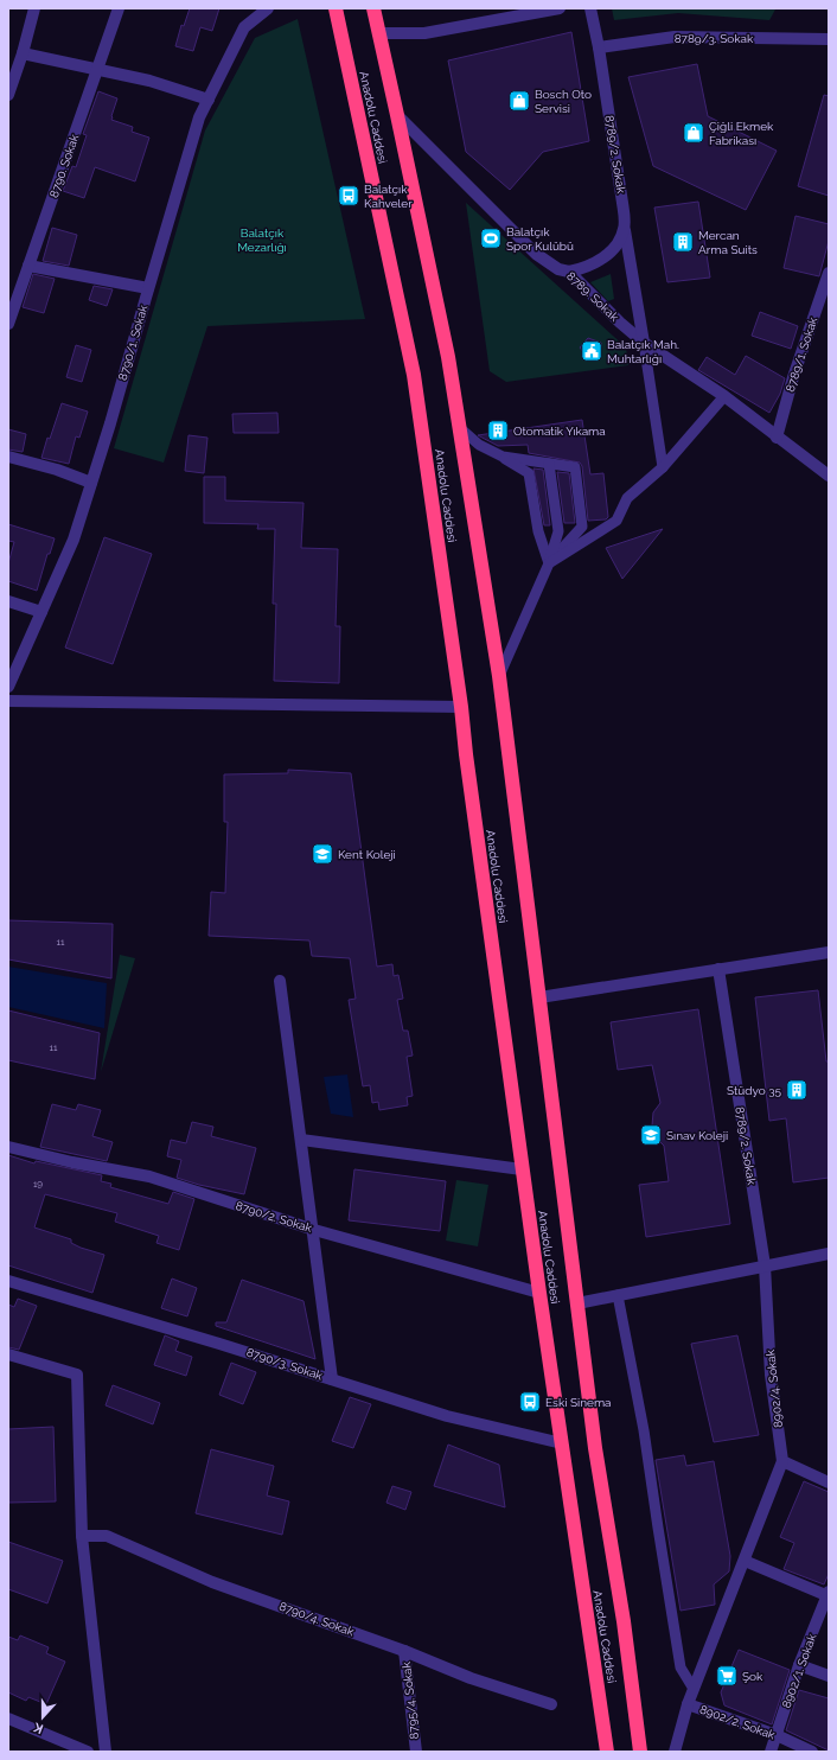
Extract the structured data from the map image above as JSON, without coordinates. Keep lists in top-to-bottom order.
{
  "streets": {
    "highway": ["Anadolu Caddesi"],
    "street": [
      "8789/3. Sokak",
      "8789/2. Sokak",
      "8790. Sokak",
      "8789. Sokak",
      "8790/1. Sokak",
      "8789/1. Sokak",
      "8790/2. Sokak",
      "8790/3. Sokak",
      "8902/4. Sokak",
      "8790/4. Sokak",
      "8902/1. Sokak",
      "8795/4. Sokak",
      "8902/2. Sokak"
    ]
  },
  "crossings": [
    ["8789/3. Sokak", "8789/2. Sokak"],
    ["Anadolu Caddesi", "8789. Sokak"],
    ["Anadolu Caddesi", "8790/2. Sokak"],
    ["Anadolu Caddesi", "8790/3. Sokak"],
    ["8789/2. Sokak", "8789. Sokak"],
    ["8789/2. Sokak", "8902/4. Sokak"],
    ["8789. Sokak", "8789/1. Sokak"],
    ["8790/4. Sokak", "8795/4. Sokak"],
    ["8902/1. Sokak", "8902/2. Sokak"]
  ],
  "parks": ["Balatçık Mezarlığı"],
  "places": {
    "shop": ["Bosch Oto Servisi", "Çiğli Ekmek Fabrikası"],
    "bus stop": ["Balatçık Kahveler", "Eski Sinema"],
    "sports": ["Balatçık Spor Kulübü"],
    "building": ["Mercan Arma Suits", "Otomatik Yıkama", "Stüdyo 35"],
    "public building": ["Balatçık Mah. Muhtarlığı"],
    "school or university": ["Kent Koleji", "Sınav Koleji"],
    "supermarket": ["Şok"]
  },
  "house_numbers": ["11", "11", "19"],
  "north": "bottom"
}
